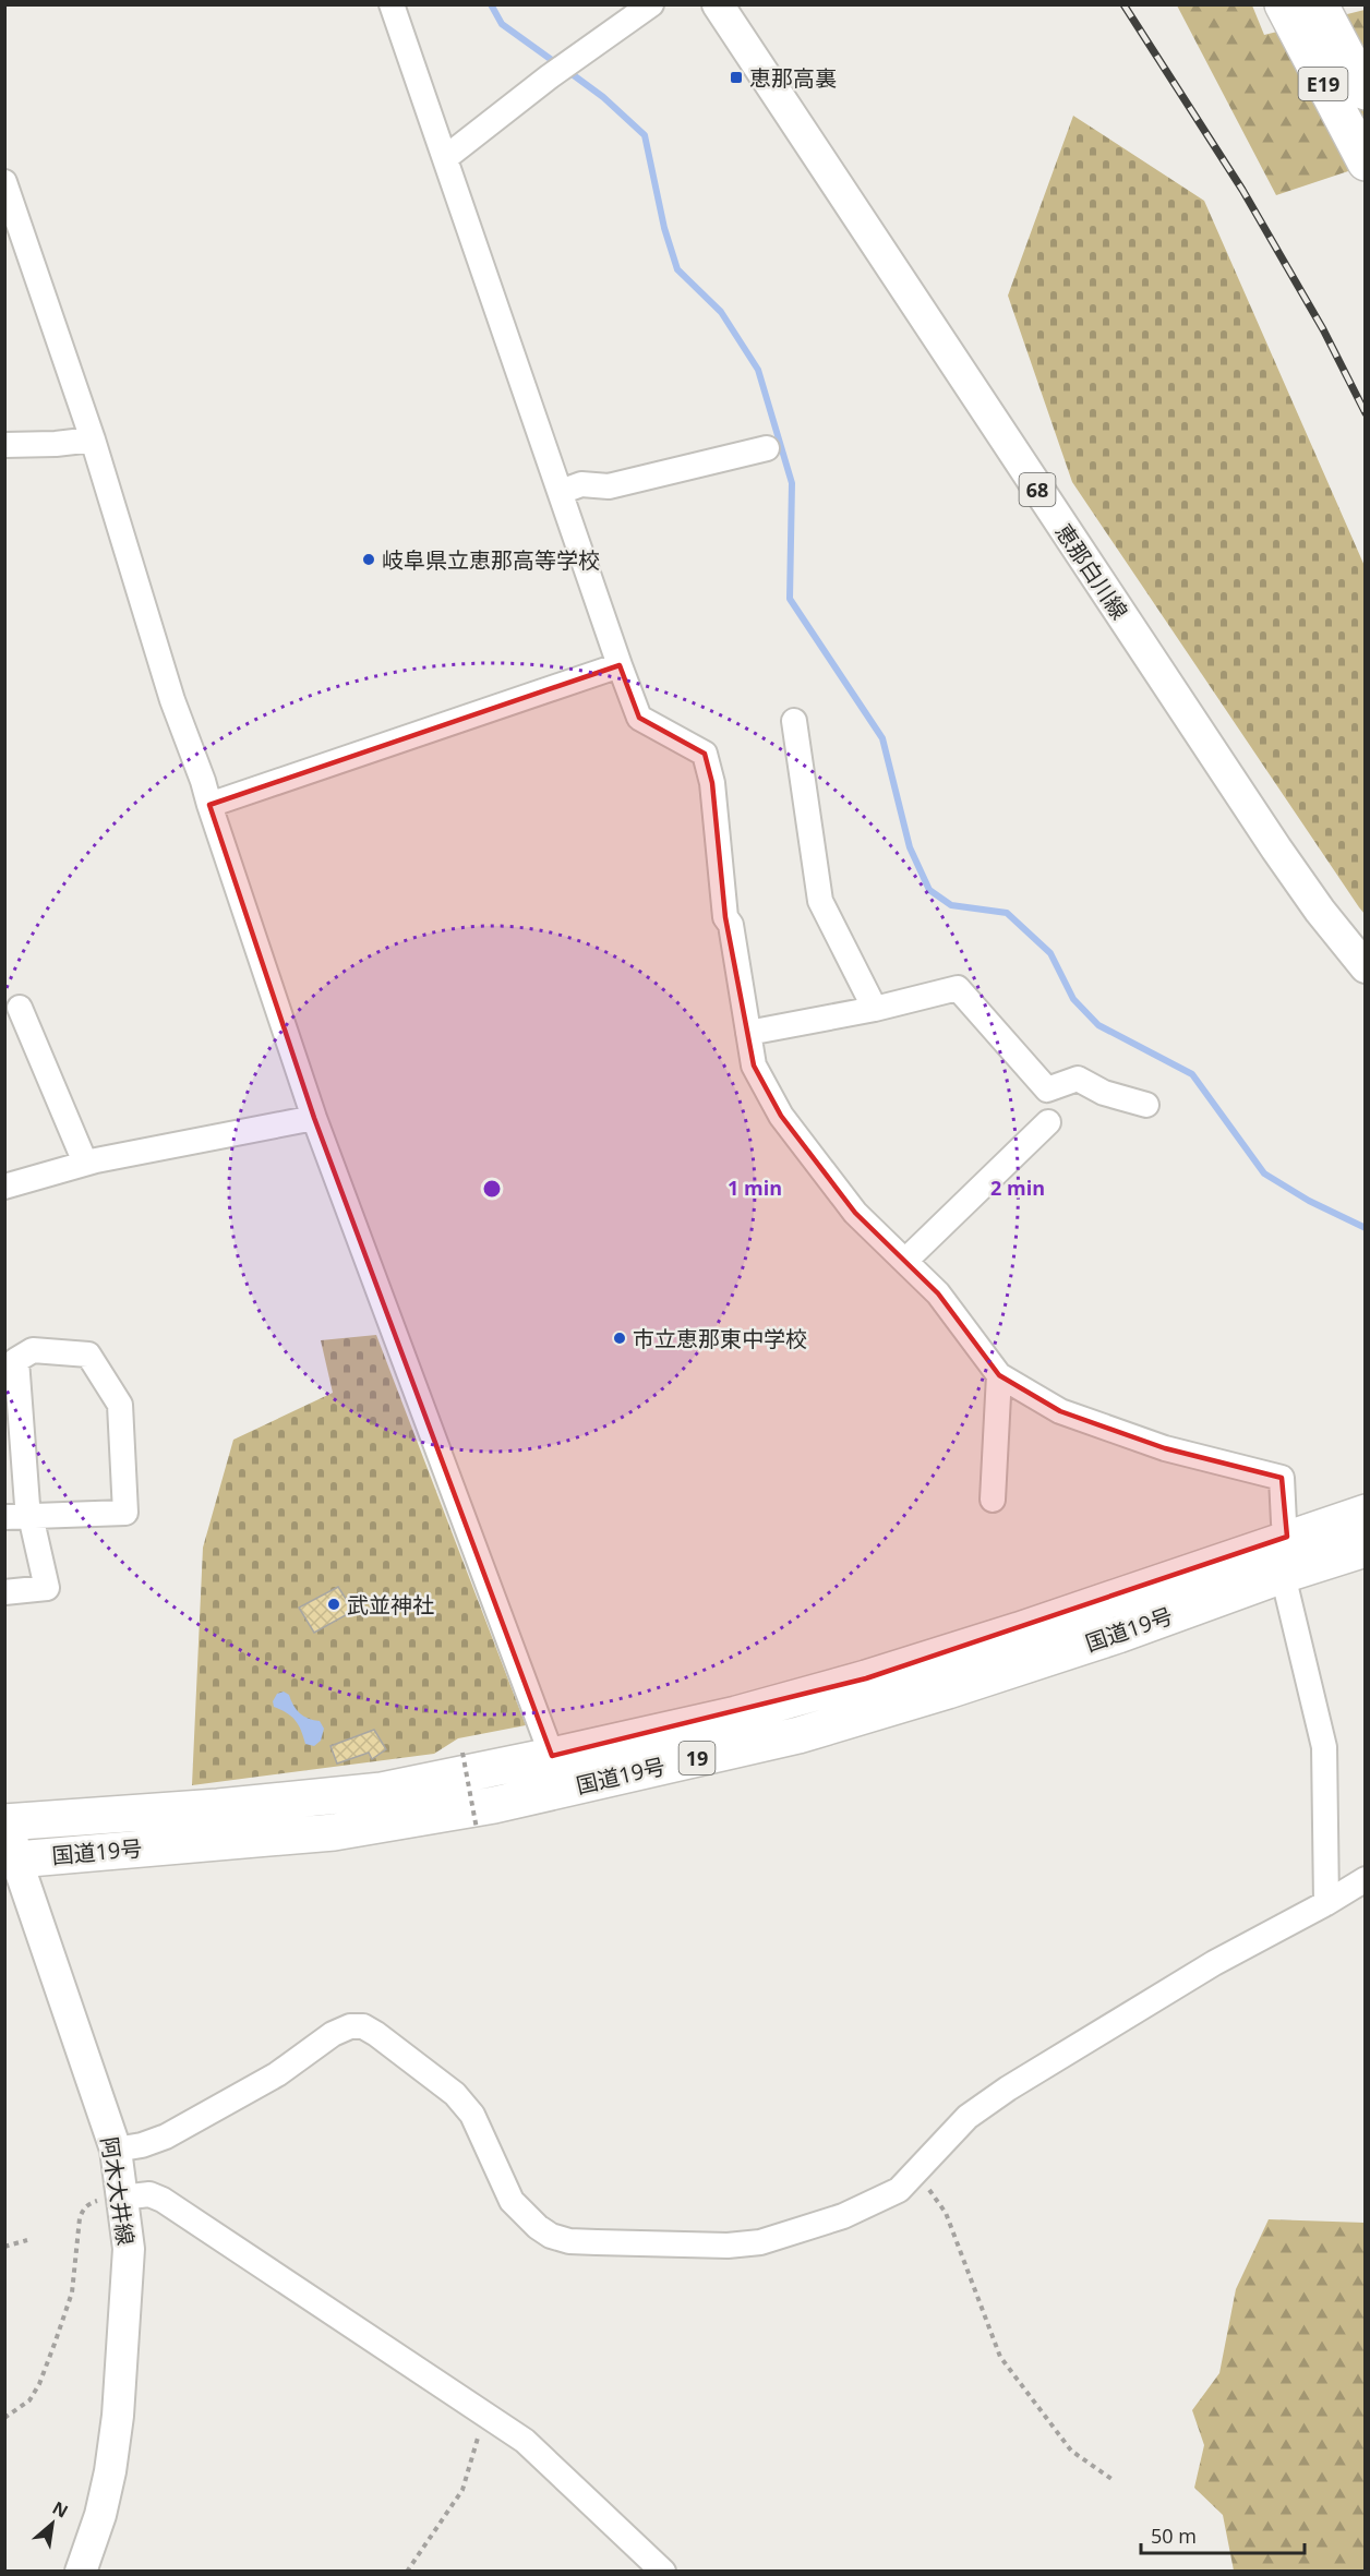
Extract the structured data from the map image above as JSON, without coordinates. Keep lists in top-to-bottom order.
{
  "streets": {
    "highway": ["E19", "国道19号", "19"],
    "main road": ["68", "恵那白川線", "阿木大井線"]
  },
  "crossings": [
    ["国道19号", "阿木大井線"]
  ],
  "places": {
    "transit": ["恵那高裏"],
    "other": ["岐阜県立恵那高等学校", "市立恵那東中学校", "武並神社"]
  },
  "scale_bar": "50 m",
  "north": "top right",
  "rings": ["1 min", "2 min"]
}
